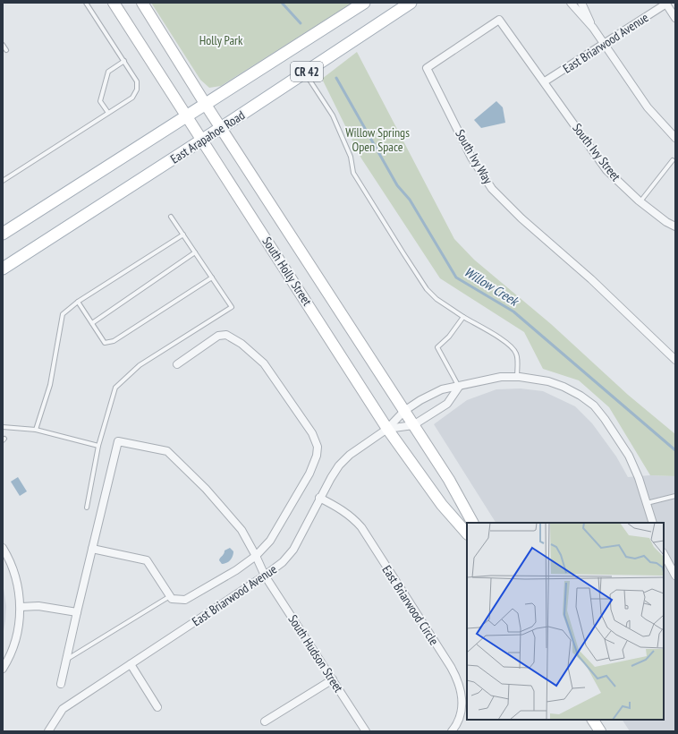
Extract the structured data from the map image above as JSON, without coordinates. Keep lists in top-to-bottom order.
{
  "streets": {
    "main road": ["CR 42", "East Arapahoe Road", "South Holly Street"],
    "street": [
      "East Briarwood Avenue",
      "South Ivy Street",
      "South Ivy Way",
      "East Briarwood Circle",
      "South Hudson Street"
    ]
  },
  "crossings": [
    ["East Briarwood Avenue", "South Ivy Street"],
    ["East Briarwood Avenue", "South Ivy Way"],
    ["East Briarwood Avenue", "South Holly Street"],
    ["East Briarwood Avenue", "East Briarwood Circle"],
    ["East Briarwood Avenue", "South Hudson Street"],
    ["CR 42", "South Holly Street"],
    ["East Arapahoe Road", "South Holly Street"],
    ["South Ivy Street", "South Ivy Way"]
  ],
  "water": ["Willow Creek"],
  "parks": ["Holly Park", "Willow Springs Open Space"]
}
